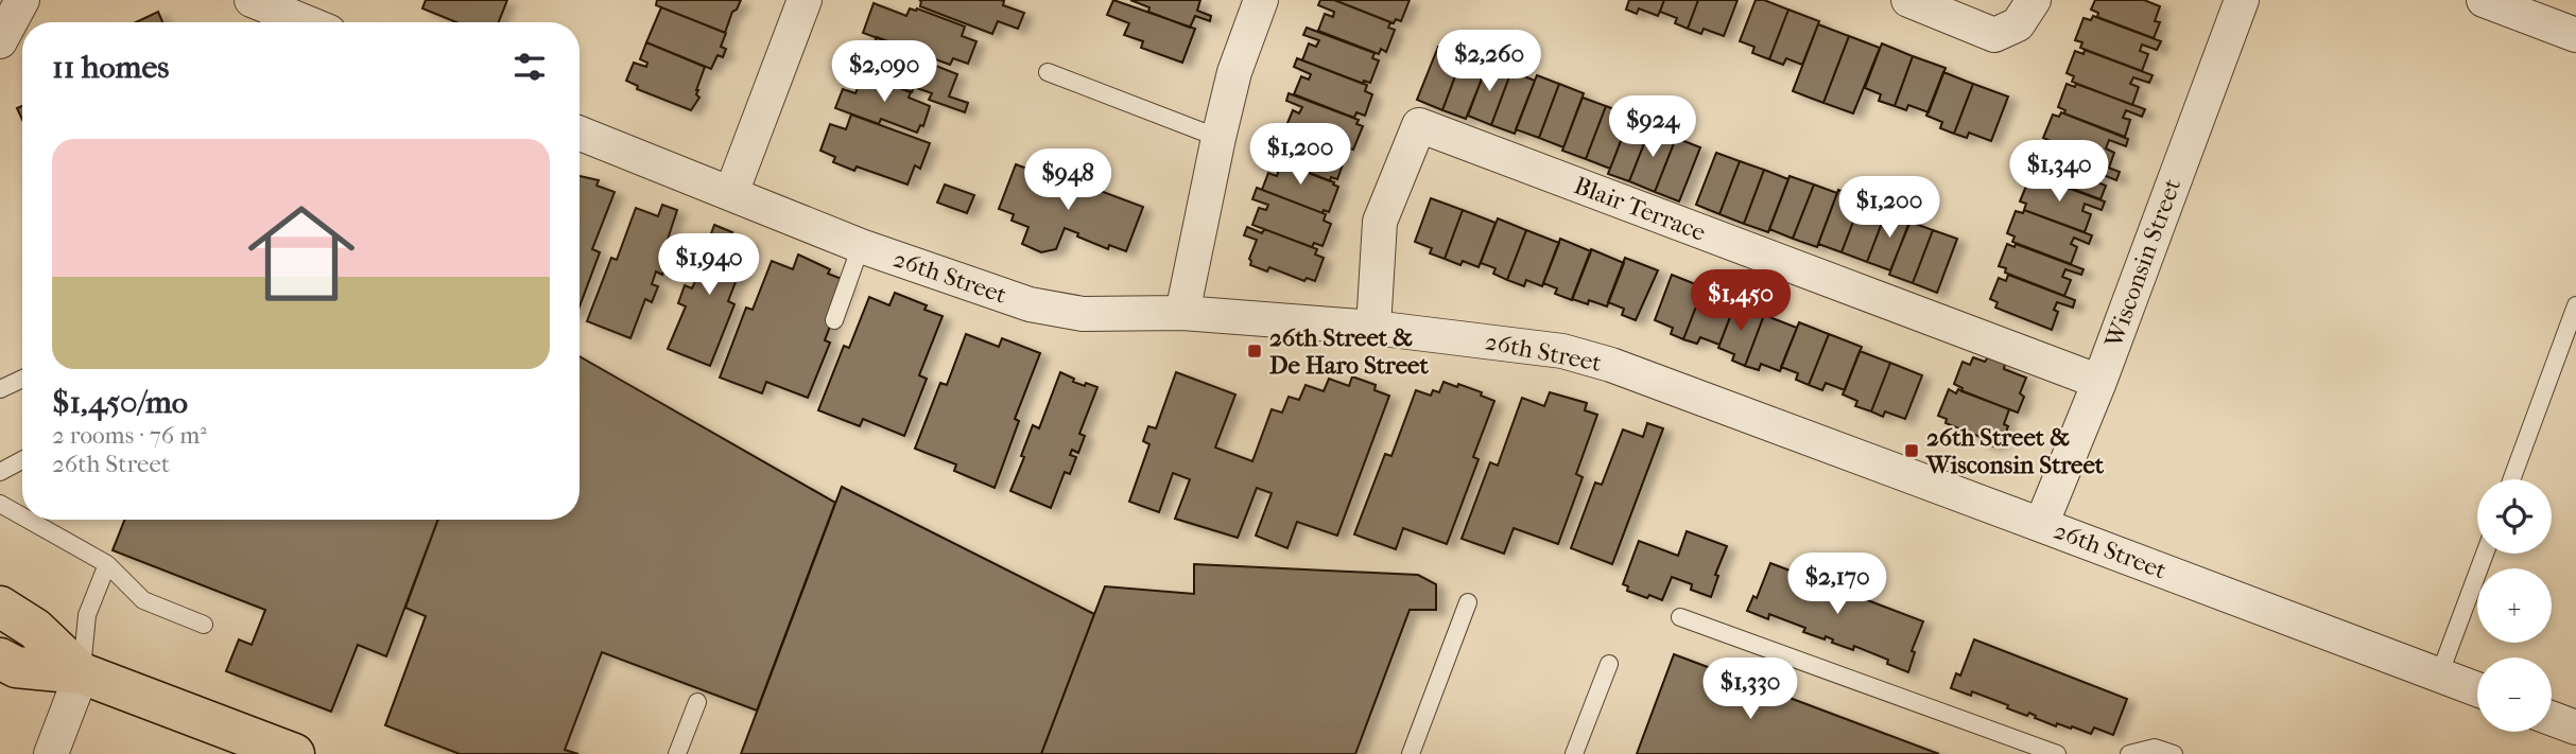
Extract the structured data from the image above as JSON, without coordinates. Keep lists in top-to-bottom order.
{
  "streets": {
    "street": ["Blair Terrace", "Wisconsin Street", "26th Street"]
  },
  "crossings": [
    ["Blair Terrace", "Wisconsin Street"],
    ["Blair Terrace", "26th Street"],
    ["Wisconsin Street", "26th Street"]
  ],
  "places": {
    "transit": ["26th Street & De Haro Street", "26th Street & Wisconsin Street"]
  },
  "page": {
    "heading": "11 homes",
    "price": [
      "$2,260",
      "$2,090",
      "$924",
      "$1,200",
      "$1,340",
      "$948",
      "$1,200",
      "$1,940",
      "$1,450",
      "$2,170",
      "$1,330"
    ],
    "list": [
      {
        "name": "$1,450/mo",
        "note": "2 rooms · 76 m² · 26th Street"
      }
    ],
    "map_buttons": ["+", "−"]
  }
}
